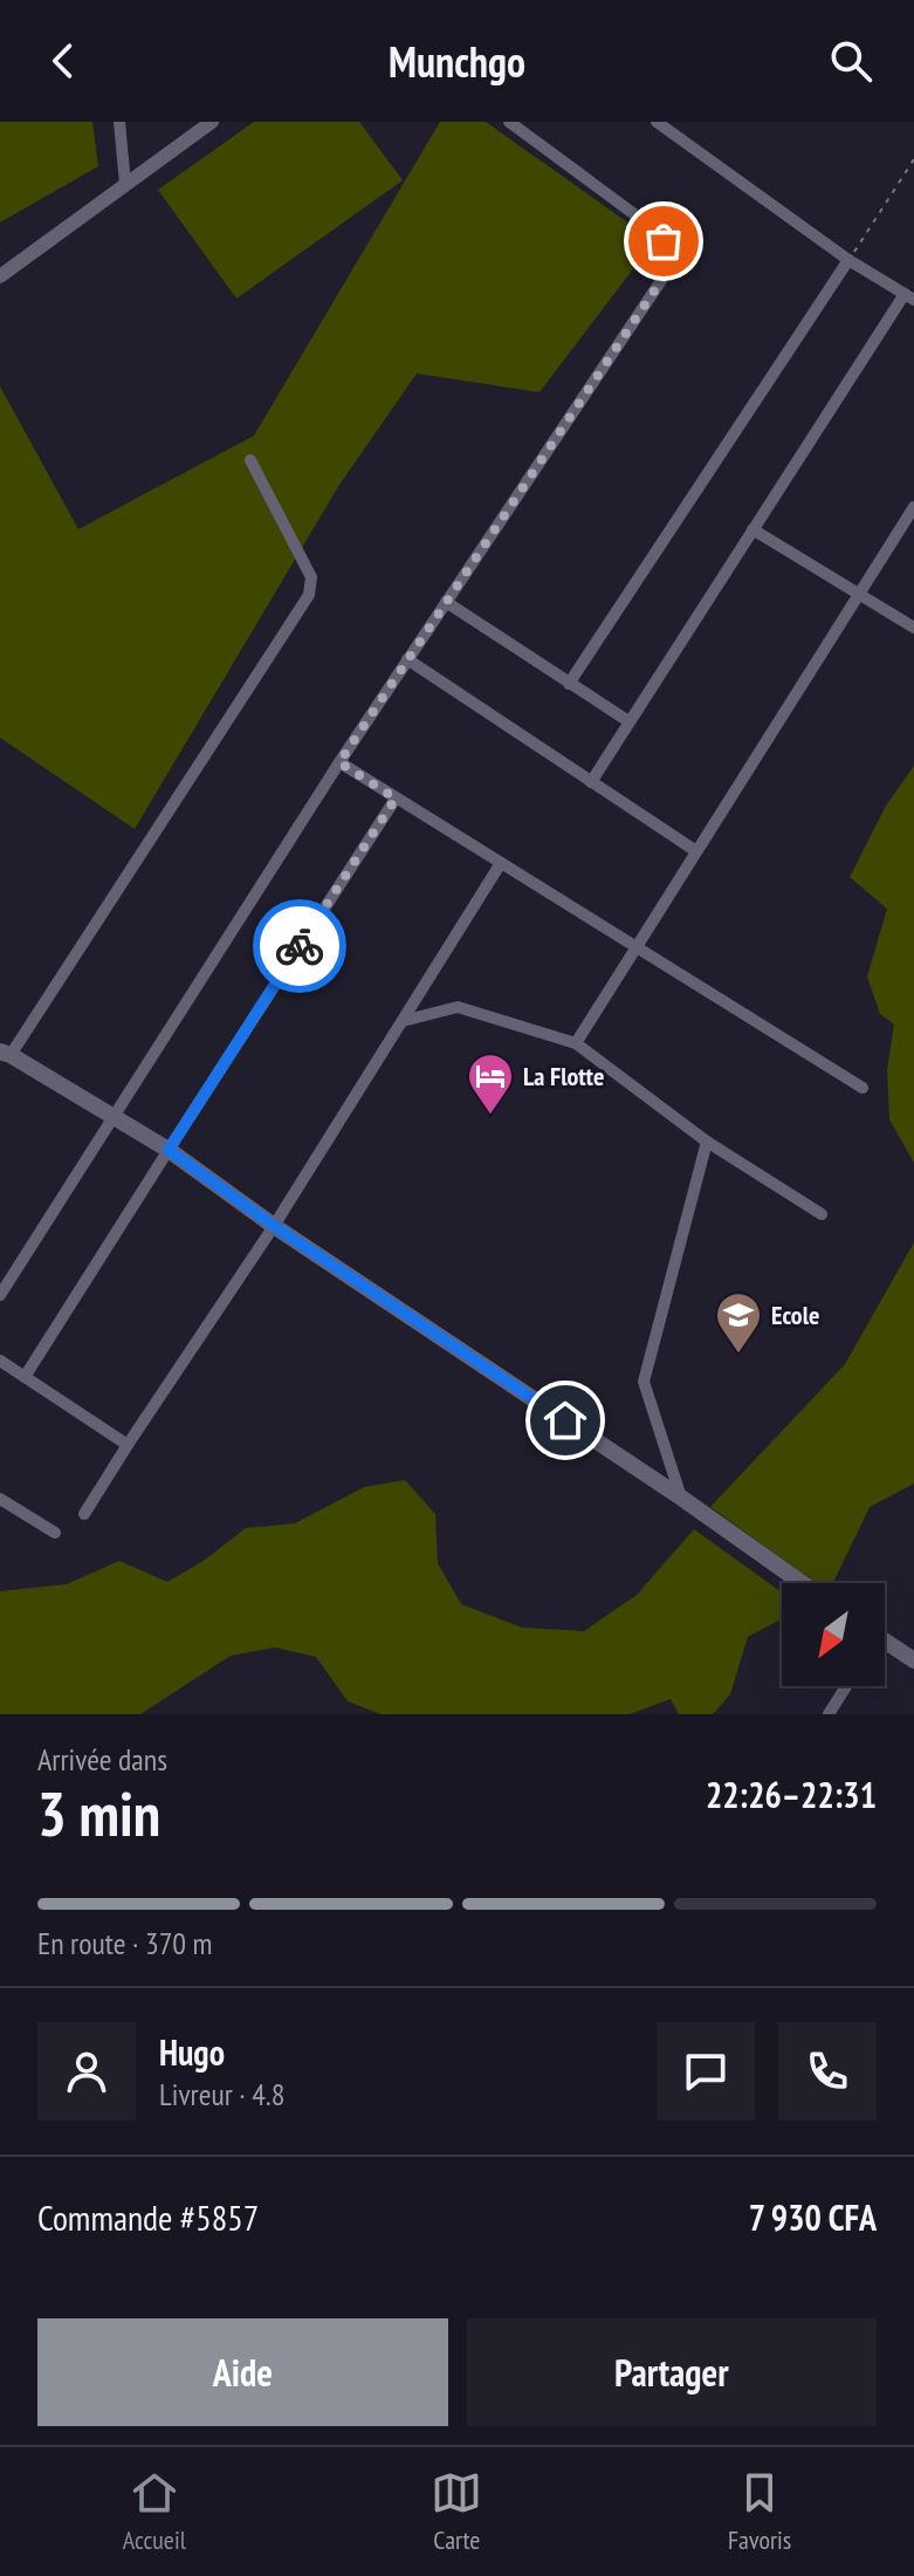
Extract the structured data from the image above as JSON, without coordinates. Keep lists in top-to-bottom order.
{
  "places": {
    "hotel": ["La Flotte"],
    "school or university": ["Ecole"]
  },
  "north": "bottom left",
  "page": {
    "header": "Munchgo",
    "heading": ["3 min", "Arrivée dans", "22:26–22:31"],
    "panel": [
      "Hugo",
      "Livreur · 4.8",
      "Commande #5857",
      "7 930 CFA"
    ],
    "bar": "En route · 370 m",
    "buttons": ["Aide", "Partager"],
    "tabs": ["Accueil", "Carte", "Favoris"]
  }
}
